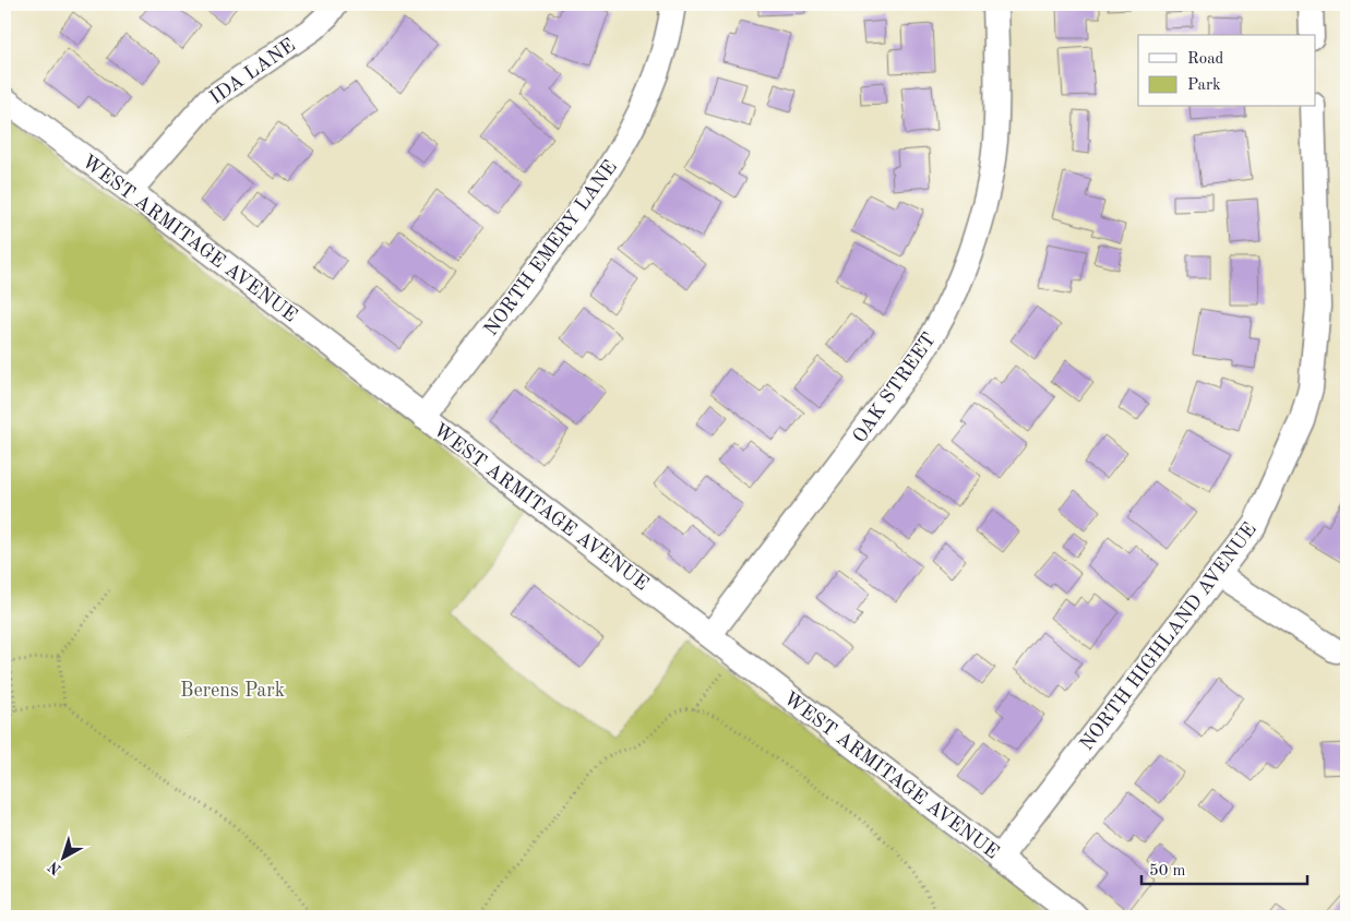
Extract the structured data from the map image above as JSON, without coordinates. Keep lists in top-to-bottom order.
{
  "streets": {
    "street": [
      "IDA LANE",
      "WEST ARMITAGE AVENUE",
      "NORTH EMERY LANE",
      "OAK STREET",
      "NORTH HIGHLAND AVENUE"
    ]
  },
  "crossings": [
    ["IDA LANE", "WEST ARMITAGE AVENUE"],
    ["WEST ARMITAGE AVENUE", "NORTH EMERY LANE"],
    ["WEST ARMITAGE AVENUE", "OAK STREET"],
    ["WEST ARMITAGE AVENUE", "NORTH HIGHLAND AVENUE"]
  ],
  "parks": ["Berens Park"],
  "legend": ["Road", "Park"],
  "scale_bar": "50 m",
  "north": "bottom left"
}
